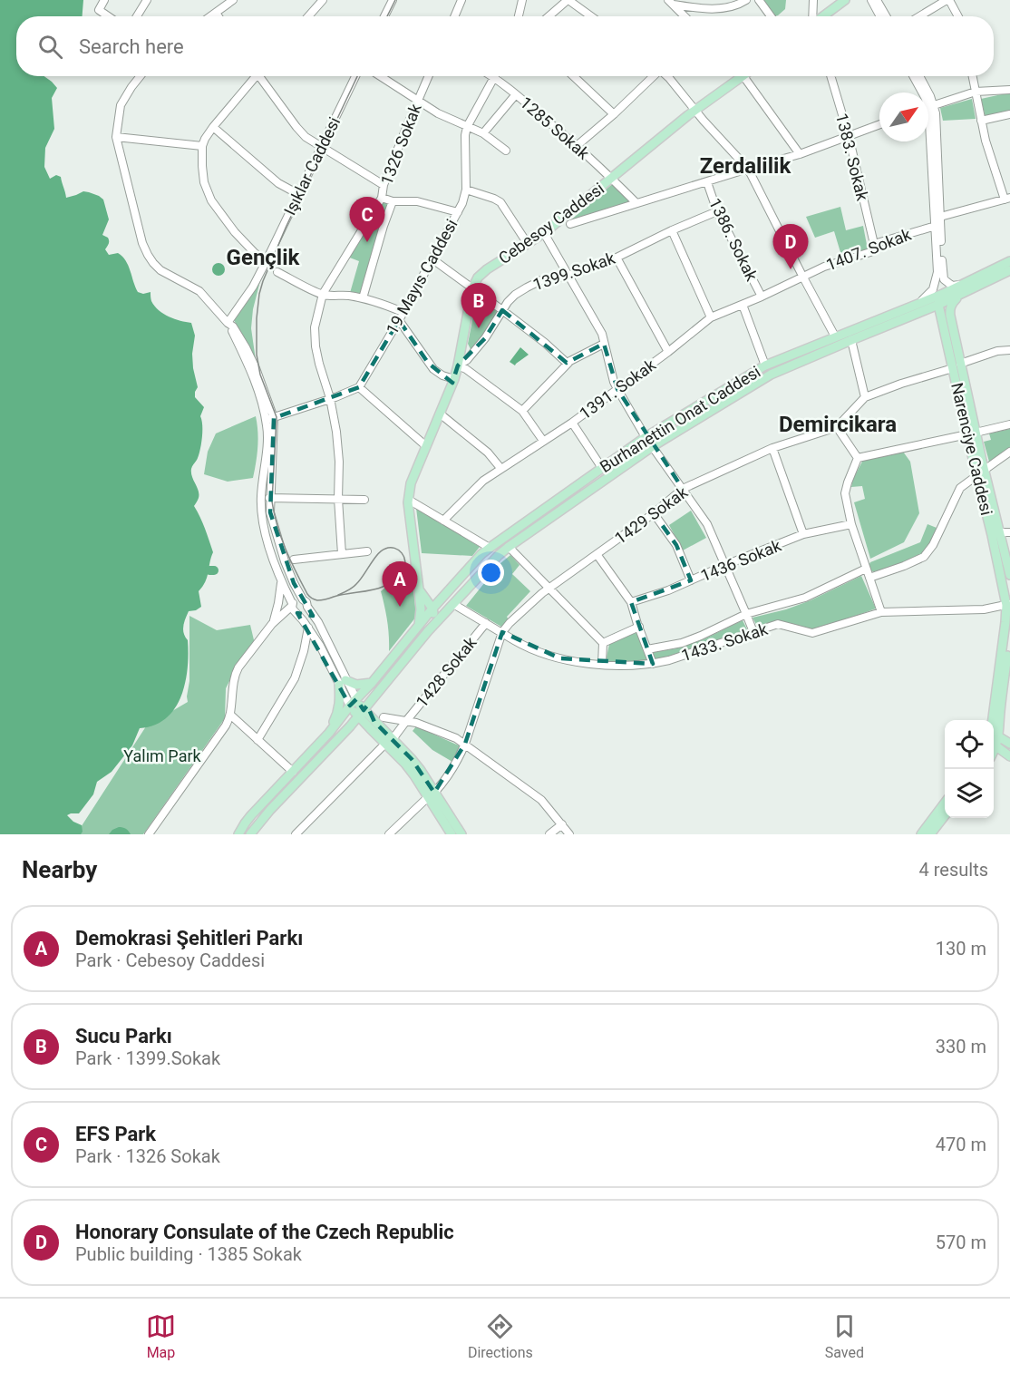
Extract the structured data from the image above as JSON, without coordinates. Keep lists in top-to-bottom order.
{
  "streets": {
    "main road": ["Cebesoy Caddesi", "Burhanettin Onat Caddesi", "Narenciye Caddesi"],
    "street": [
      "1285 Sokak",
      "1326 Sokak",
      "1383. Sokak",
      "Işıklar Caddesi",
      "1386. Sokak",
      "1407. Sokak",
      "1399.Sokak",
      "19 Mayıs Caddesi",
      "1391. Sokak",
      "1429 Sokak",
      "1436 Sokak",
      "1433. Sokak",
      "1428 Sokak"
    ]
  },
  "crossings": [
    ["1285 Sokak", "Cebesoy Caddesi"],
    ["1285 Sokak", "19 Mayıs Caddesi"],
    ["1383. Sokak", "1407. Sokak"],
    ["Cebesoy Caddesi", "1399.Sokak"],
    ["Cebesoy Caddesi", "Burhanettin Onat Caddesi"],
    ["1386. Sokak", "1399.Sokak"],
    ["1386. Sokak", "1391. Sokak"],
    ["1407. Sokak", "1391. Sokak"],
    ["Burhanettin Onat Caddesi", "Narenciye Caddesi"],
    ["Burhanettin Onat Caddesi", "1433. Sokak"],
    ["Narenciye Caddesi", "1429 Sokak"],
    ["Narenciye Caddesi", "1433. Sokak"],
    ["1429 Sokak", "1433. Sokak"],
    ["1433. Sokak", "1428 Sokak"]
  ],
  "districts": ["Zerdalilik", "Gençlik", "Demircikara"],
  "parks": ["Yalım Park"],
  "north": "top right",
  "page": {
    "search": "Search here",
    "pins": [
      "C",
      "D",
      "B",
      "A"
    ],
    "heading": ["Nearby", "4 results"],
    "list": [
      {
        "mark": "A",
        "name": "Demokrasi Şehitleri Parkı",
        "note": "Park · Cebesoy Caddesi",
        "value": "130 m"
      },
      {
        "mark": "B",
        "name": "Sucu Parkı",
        "note": "Park · 1399.Sokak",
        "value": "330 m"
      },
      {
        "mark": "C",
        "name": "EFS Park",
        "note": "Park · 1326 Sokak",
        "value": "470 m"
      },
      {
        "mark": "D",
        "name": "Honorary Consulate of the Czech Republic",
        "note": "Public building · 1385 Sokak",
        "value": "570 m"
      }
    ],
    "nav": ["Map", "Directions", "Saved"]
  }
}
